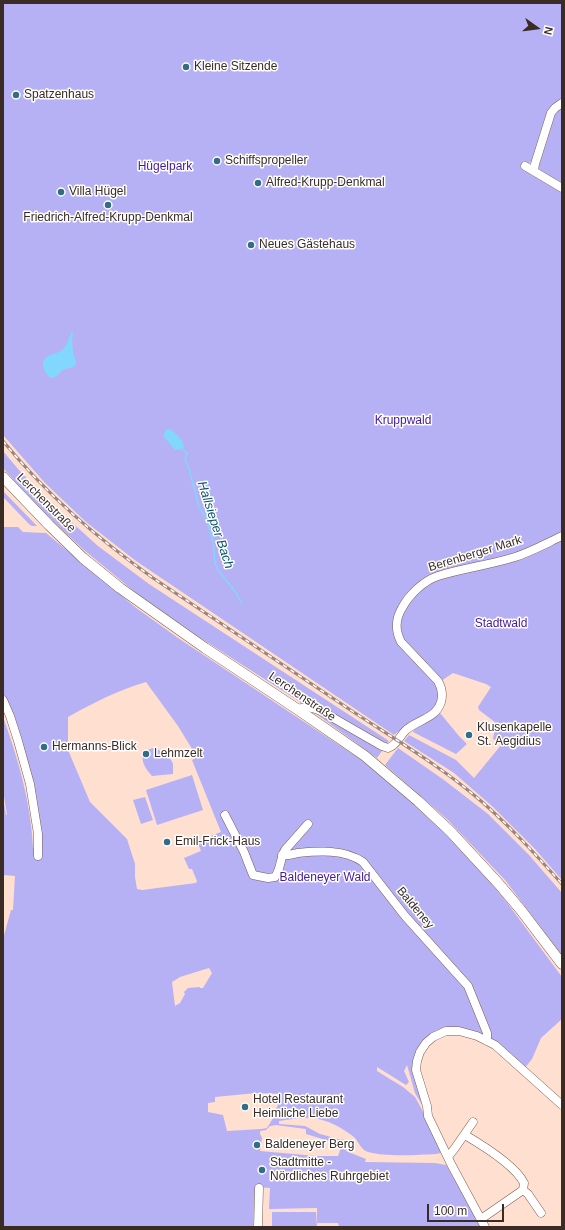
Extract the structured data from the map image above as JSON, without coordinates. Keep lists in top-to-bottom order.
{
  "streets": {
    "main road": ["Lerchenstraße"],
    "street": ["Berenberger Mark", "Baldeney"]
  },
  "crossings": [
    ["Lerchenstraße", "Berenberger Mark"]
  ],
  "water": ["Hallsieper Bach"],
  "parks": [
    "Hügelpark",
    "Kruppwald",
    "Stadtwald",
    "Baldeneyer Wald"
  ],
  "places": [
    "Kleine Sitzende",
    "Spatzenhaus",
    "Schiffspropeller",
    "Alfred-Krupp-Denkmal",
    "Villa Hügel",
    "Friedrich-Alfred-Krupp-Denkmal",
    "Neues Gästehaus",
    "Klusenkapelle St. Aegidius",
    "Hermanns-Blick",
    "Lehmzelt",
    "Emil-Frick-Haus",
    "Hotel Restaurant Heimliche Liebe",
    "Baldeneyer Berg",
    "Stadtmitte - Nördliches Ruhrgebiet"
  ],
  "scale_bar": "100 m",
  "north": "right"
}
